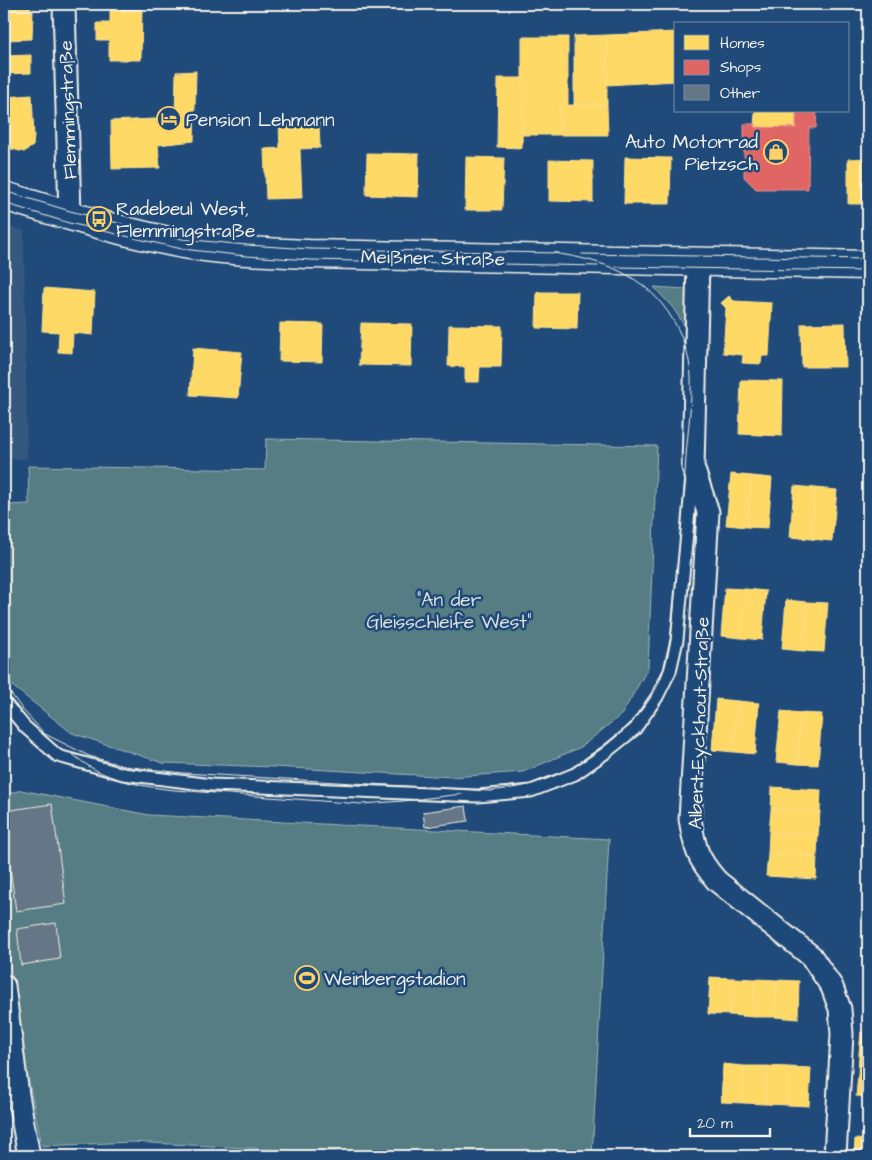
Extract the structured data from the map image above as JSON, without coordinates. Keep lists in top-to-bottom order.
{
  "streets": {
    "main road": ["Meißner Straße"],
    "street": ["Flemmingstraße", "Albert-Eyckhout-Straße"]
  },
  "crossings": [
    ["Flemmingstraße", "Meißner Straße"],
    ["Meißner Straße", "Albert-Eyckhout-Straße"]
  ],
  "parks": ["\"An der Gleisschleife West\""],
  "places": {
    "hotel": ["Pension Lehmann"],
    "shop": ["Auto Motorrad Pietzsch"],
    "bus stop": ["Radebeul West, Flemmingstraße"],
    "sports": ["Weinbergstadion"]
  },
  "legend": ["Homes", "Shops", "Other"],
  "scale_bar": "20 m"
}
